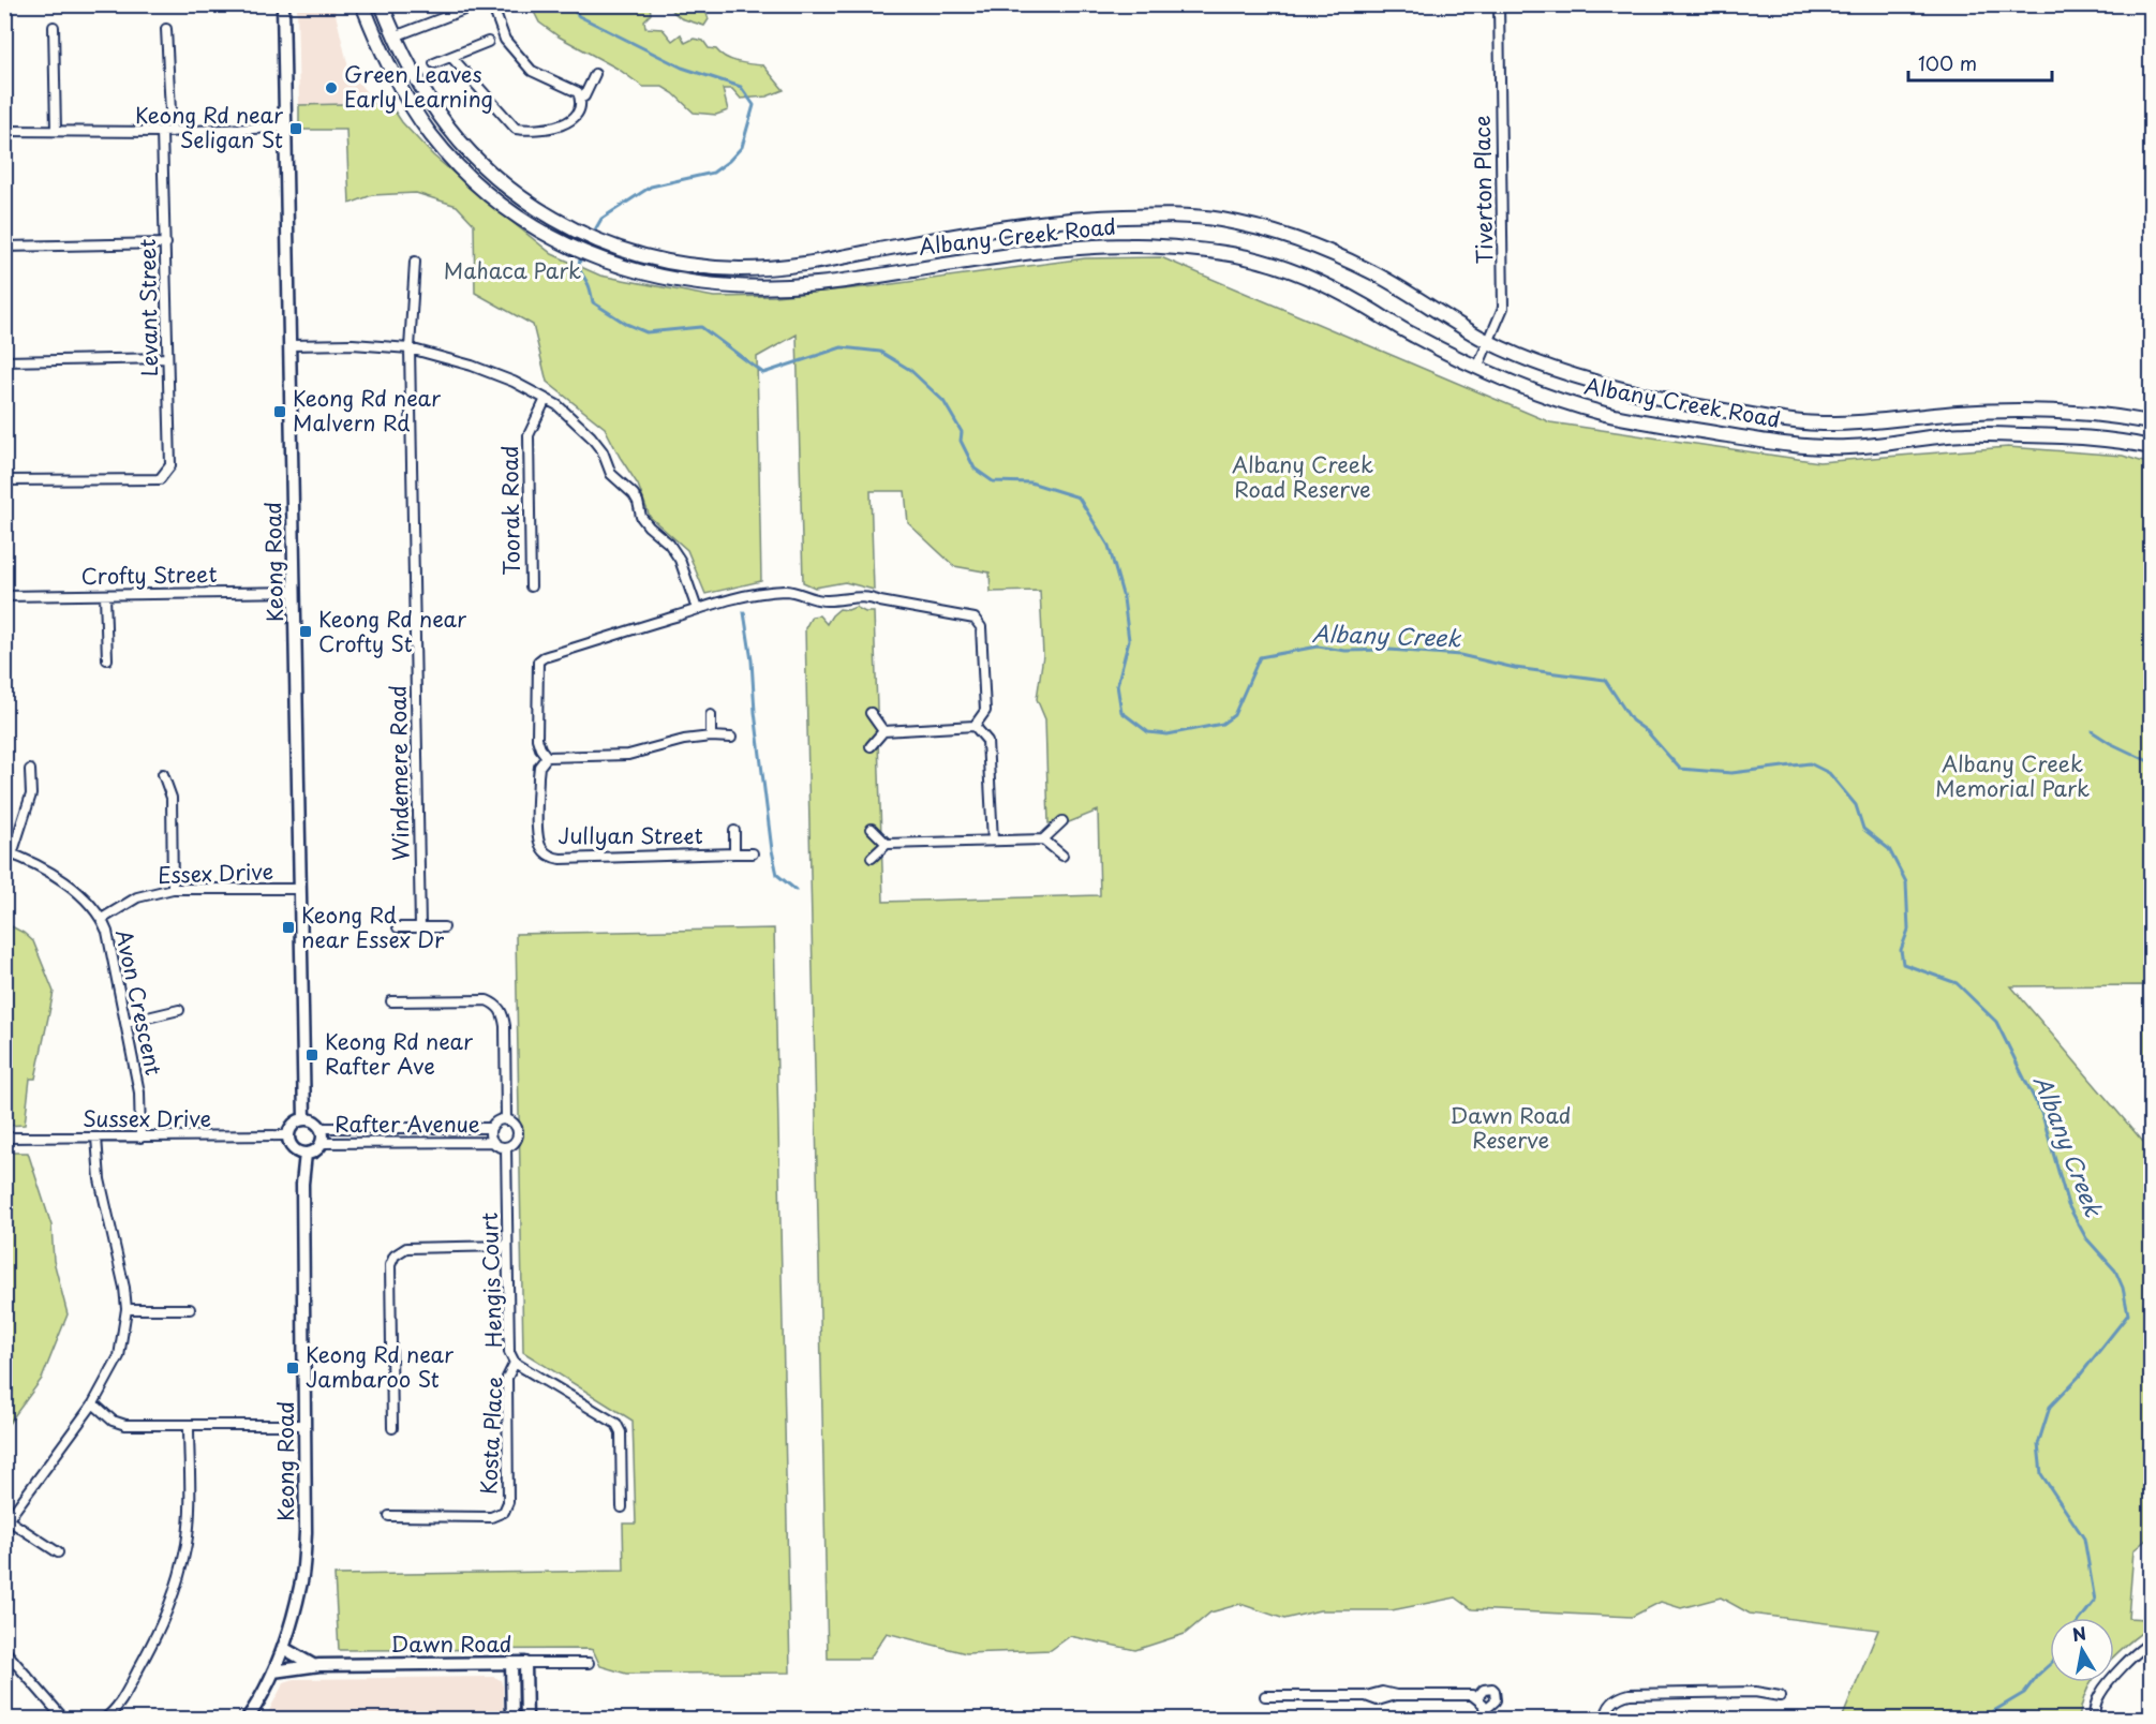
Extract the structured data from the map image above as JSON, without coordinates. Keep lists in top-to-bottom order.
{
  "streets": {
    "main road": ["Albany Creek Road"],
    "street": [
      "Tiverton Place",
      "Levant Street",
      "Toorak Road",
      "Keong Road",
      "Crofty Street",
      "Windemere Road",
      "Jullyan Street",
      "Essex Drive",
      "Avon Crescent",
      "Sussex Drive",
      "Rafter Avenue",
      "Hengis Court",
      "Kosta Place",
      "Dawn Road"
    ]
  },
  "crossings": [
    ["Tiverton Place", "Albany Creek Road"],
    ["Keong Road", "Crofty Street"],
    ["Keong Road", "Essex Drive"],
    ["Keong Road", "Sussex Drive"],
    ["Keong Road", "Rafter Avenue"],
    ["Keong Road", "Dawn Road"],
    ["Essex Drive", "Avon Crescent"],
    ["Avon Crescent", "Sussex Drive"],
    ["Sussex Drive", "Rafter Avenue"],
    ["Rafter Avenue", "Hengis Court"],
    ["Hengis Court", "Kosta Place"]
  ],
  "water": ["Albany Creek"],
  "parks": [
    "Mahaca Park",
    "Albany Creek Road Reserve",
    "Albany Creek Memorial Park",
    "Dawn Road Reserve"
  ],
  "places": {
    "other": ["Green Leaves Early Learning"],
    "transit": [
      "Keong Rd near Seligan St",
      "Keong Rd near Malvern Rd",
      "Keong Rd near Crofty St",
      "Keong Rd near Essex Dr",
      "Keong Rd near Rafter Ave",
      "Keong Rd near Jambaroo St"
    ]
  },
  "scale_bar": "100 m",
  "north": "top"
}
